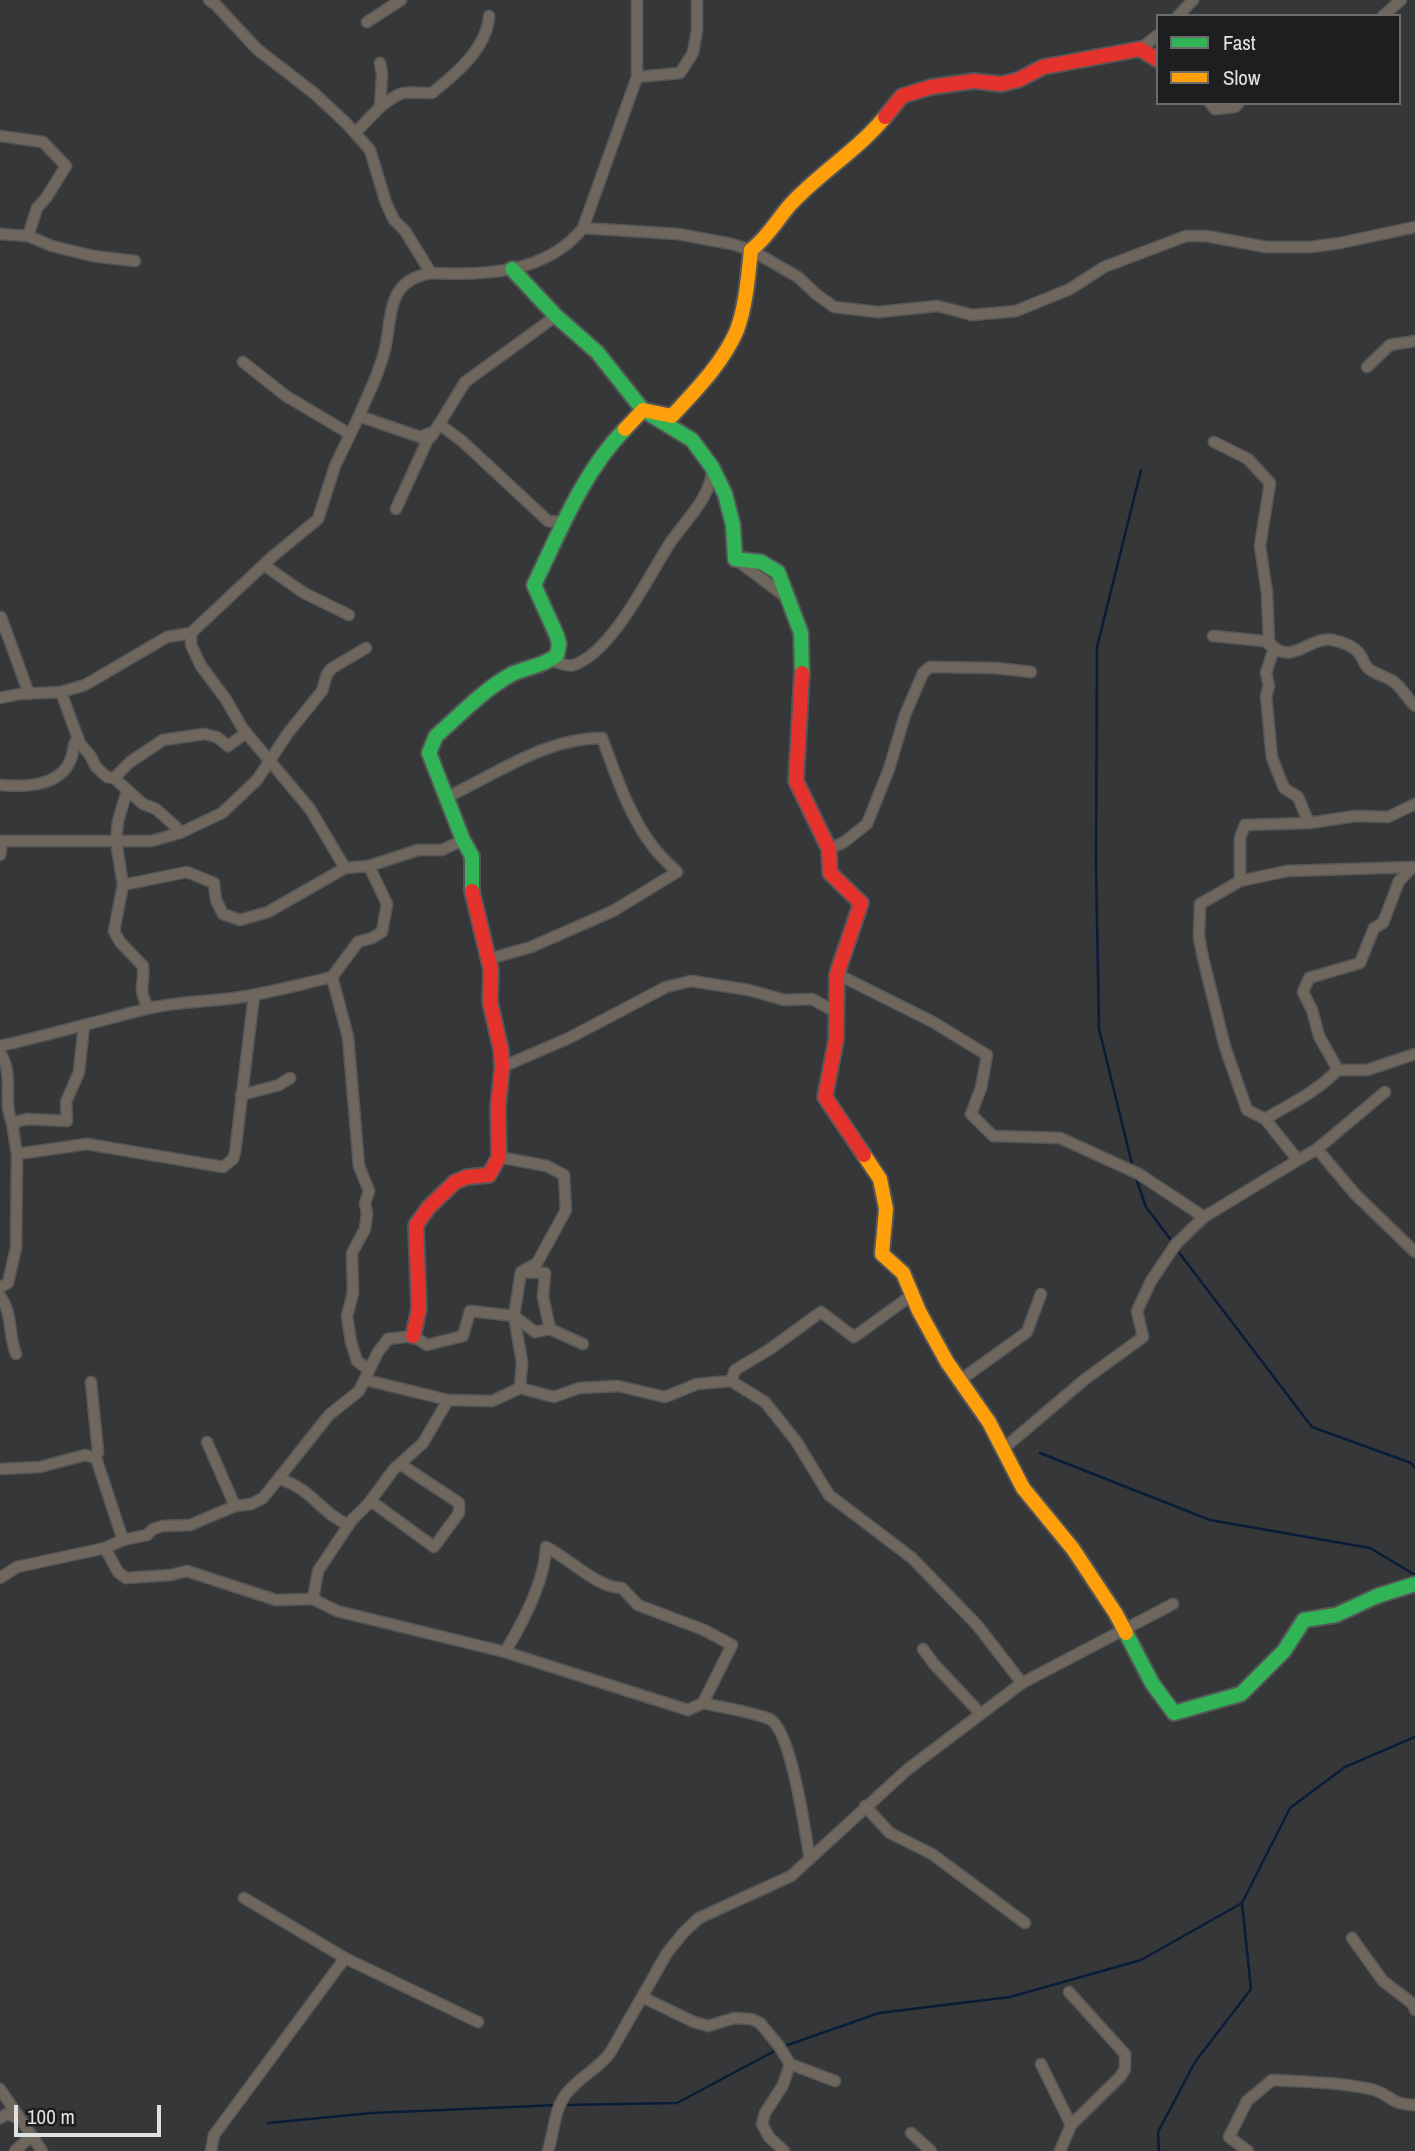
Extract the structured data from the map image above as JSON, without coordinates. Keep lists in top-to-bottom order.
{
  "legend": ["Fast", "Slow"],
  "scale_bar": "100 m"
}
